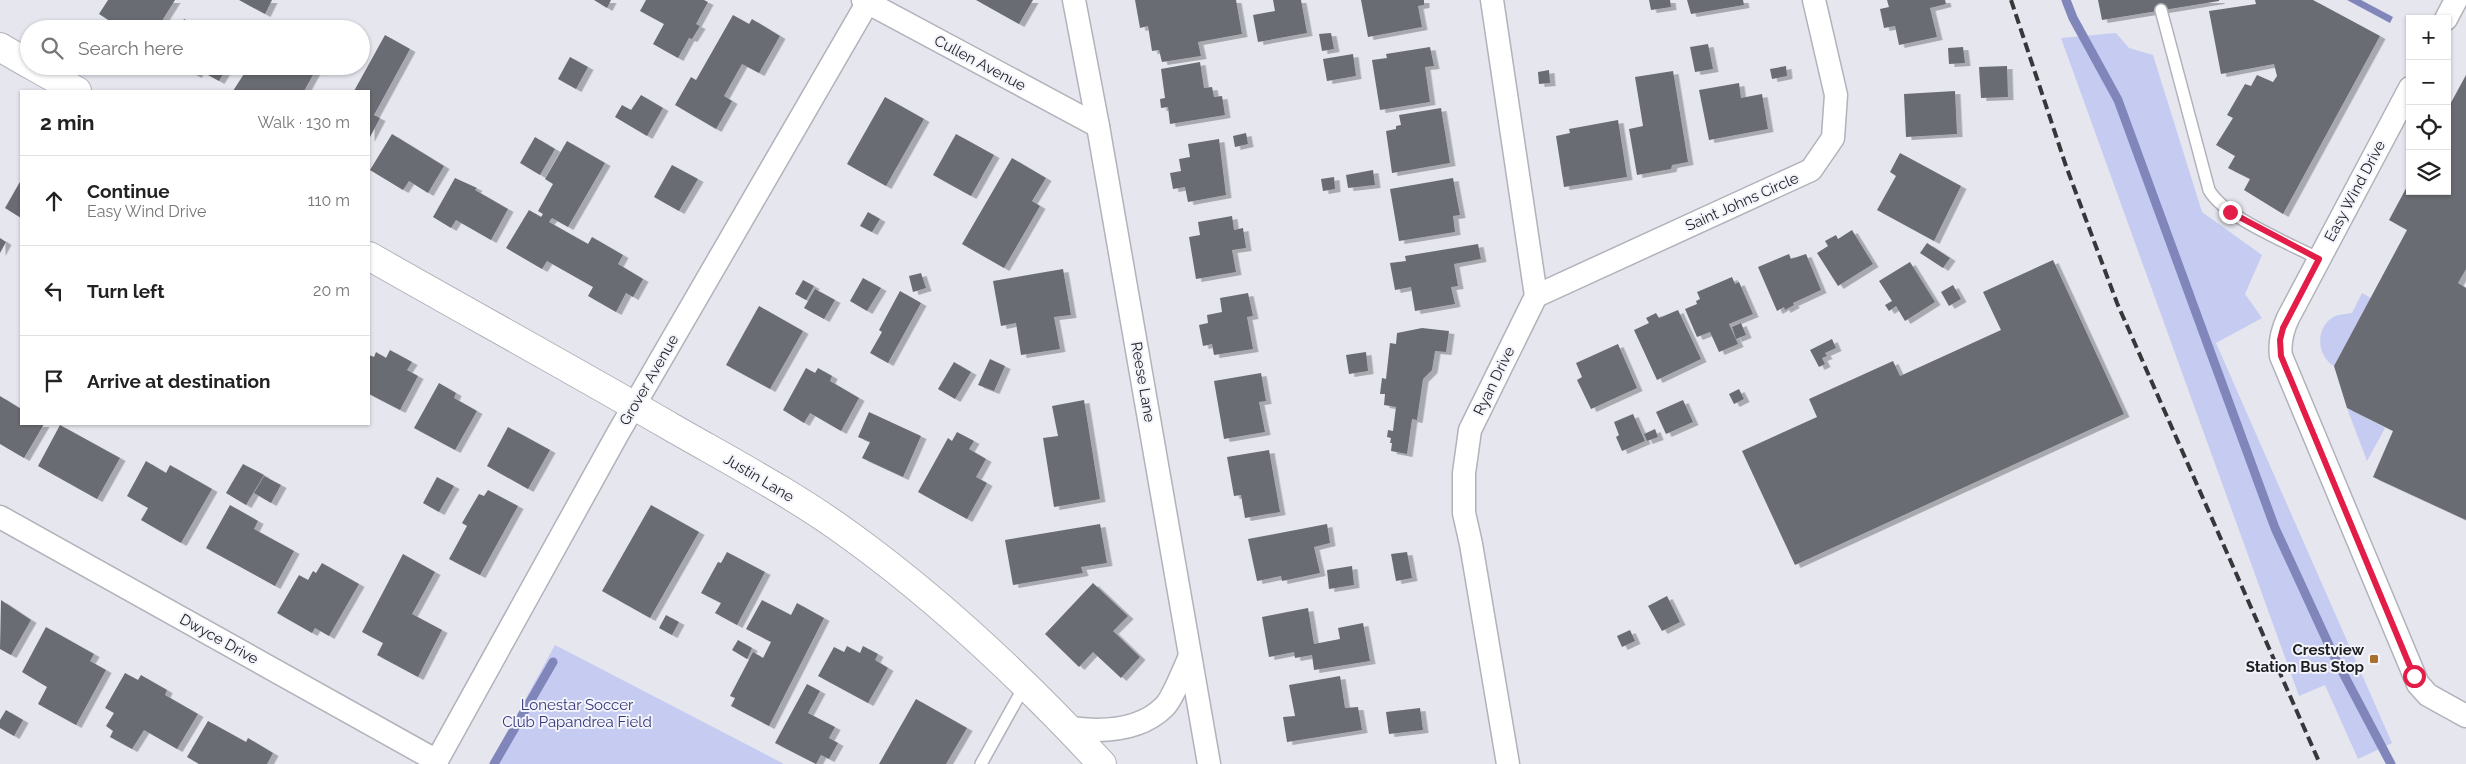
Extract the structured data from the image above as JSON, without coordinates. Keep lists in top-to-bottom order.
{
  "streets": {
    "street": [
      "Cullen Avenue",
      "Easy Wind Drive",
      "Saint Johns Circle",
      "Grover Avenue",
      "Ryan Drive",
      "Reese Lane",
      "Justin Lane",
      "Dwyce Drive"
    ]
  },
  "crossings": [
    ["Cullen Avenue", "Grover Avenue"],
    ["Cullen Avenue", "Reese Lane"],
    ["Saint Johns Circle", "Ryan Drive"],
    ["Grover Avenue", "Justin Lane"],
    ["Grover Avenue", "Dwyce Drive"]
  ],
  "parks": ["Lonestar Soccer Club Papandrea Field"],
  "places": {
    "transit": ["Crestview Station Bus Stop"]
  },
  "page": {
    "map_buttons": ["+", "−"],
    "search": "Search here",
    "heading": ["2 min", "Walk · 130 m"],
    "list": [
      ["Continue", "Easy Wind Drive", "110 m"],
      ["Turn left", "20 m"],
      "Arrive at destination"
    ]
  }
}
